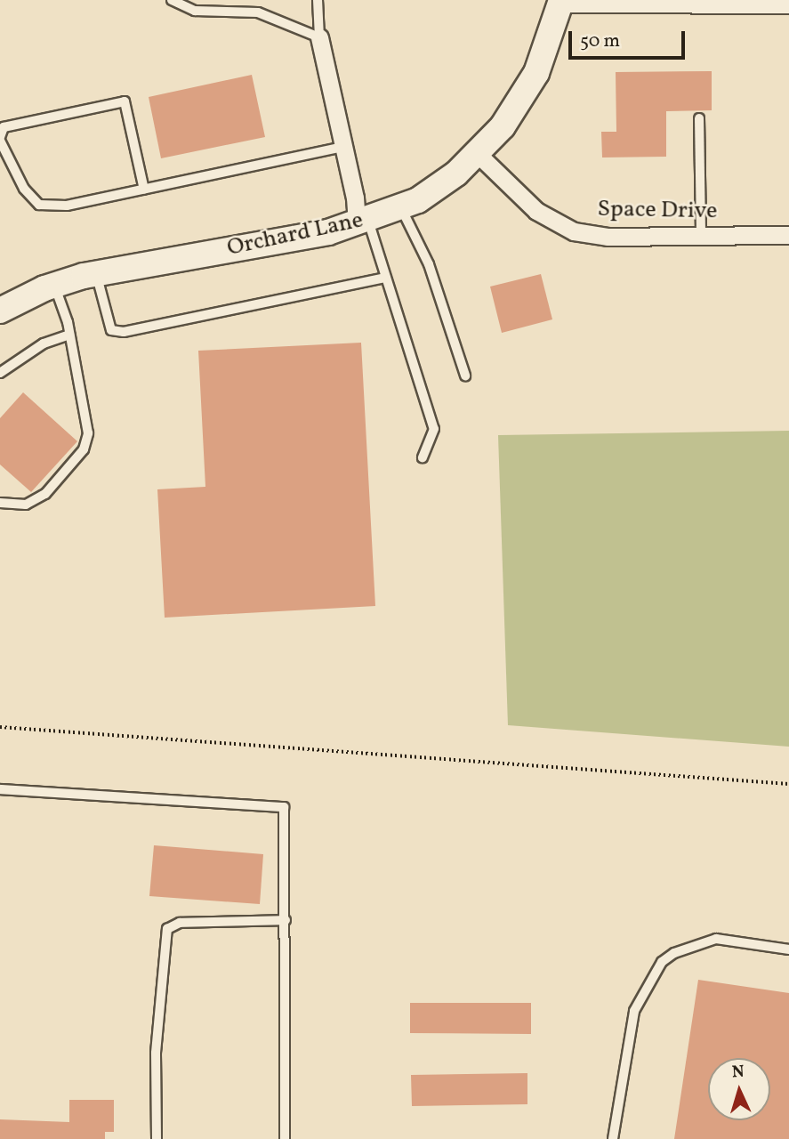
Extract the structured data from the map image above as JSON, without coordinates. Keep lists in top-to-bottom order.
{
  "streets": {
    "main road": ["Orchard Lane"],
    "street": ["Space Drive"]
  },
  "crossings": [
    ["Space Drive", "Orchard Lane"]
  ],
  "scale_bar": "50 m",
  "north": "top"
}
